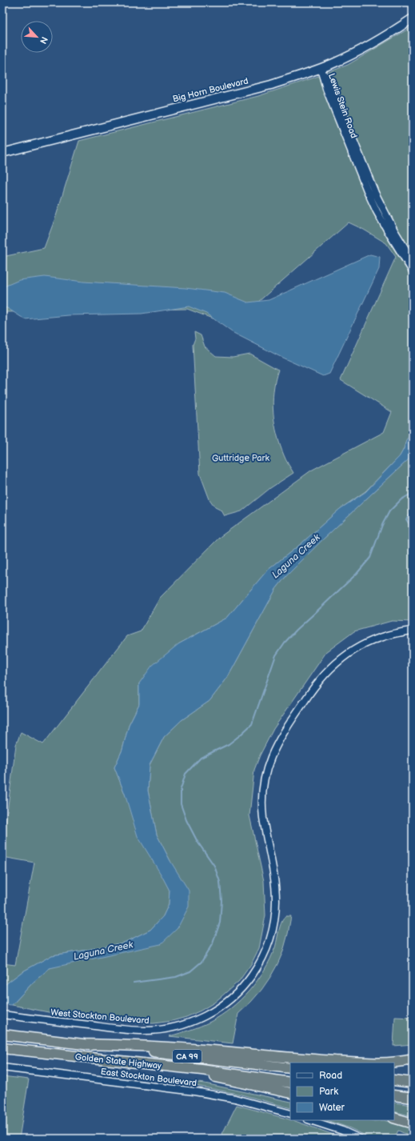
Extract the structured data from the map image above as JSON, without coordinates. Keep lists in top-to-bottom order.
{
  "streets": {
    "highway": ["CA 99", "Golden State Highway"],
    "main road": ["Big Horn Boulevard"],
    "street": ["Lewis Stein Road", "West Stockton Boulevard", "East Stockton Boulevard"]
  },
  "crossings": [
    ["Big Horn Boulevard", "Lewis Stein Road"]
  ],
  "water": ["Laguna Creek"],
  "parks": ["Guttridge Park"],
  "legend": ["Road", "Park", "Water"],
  "north": "bottom right"
}
